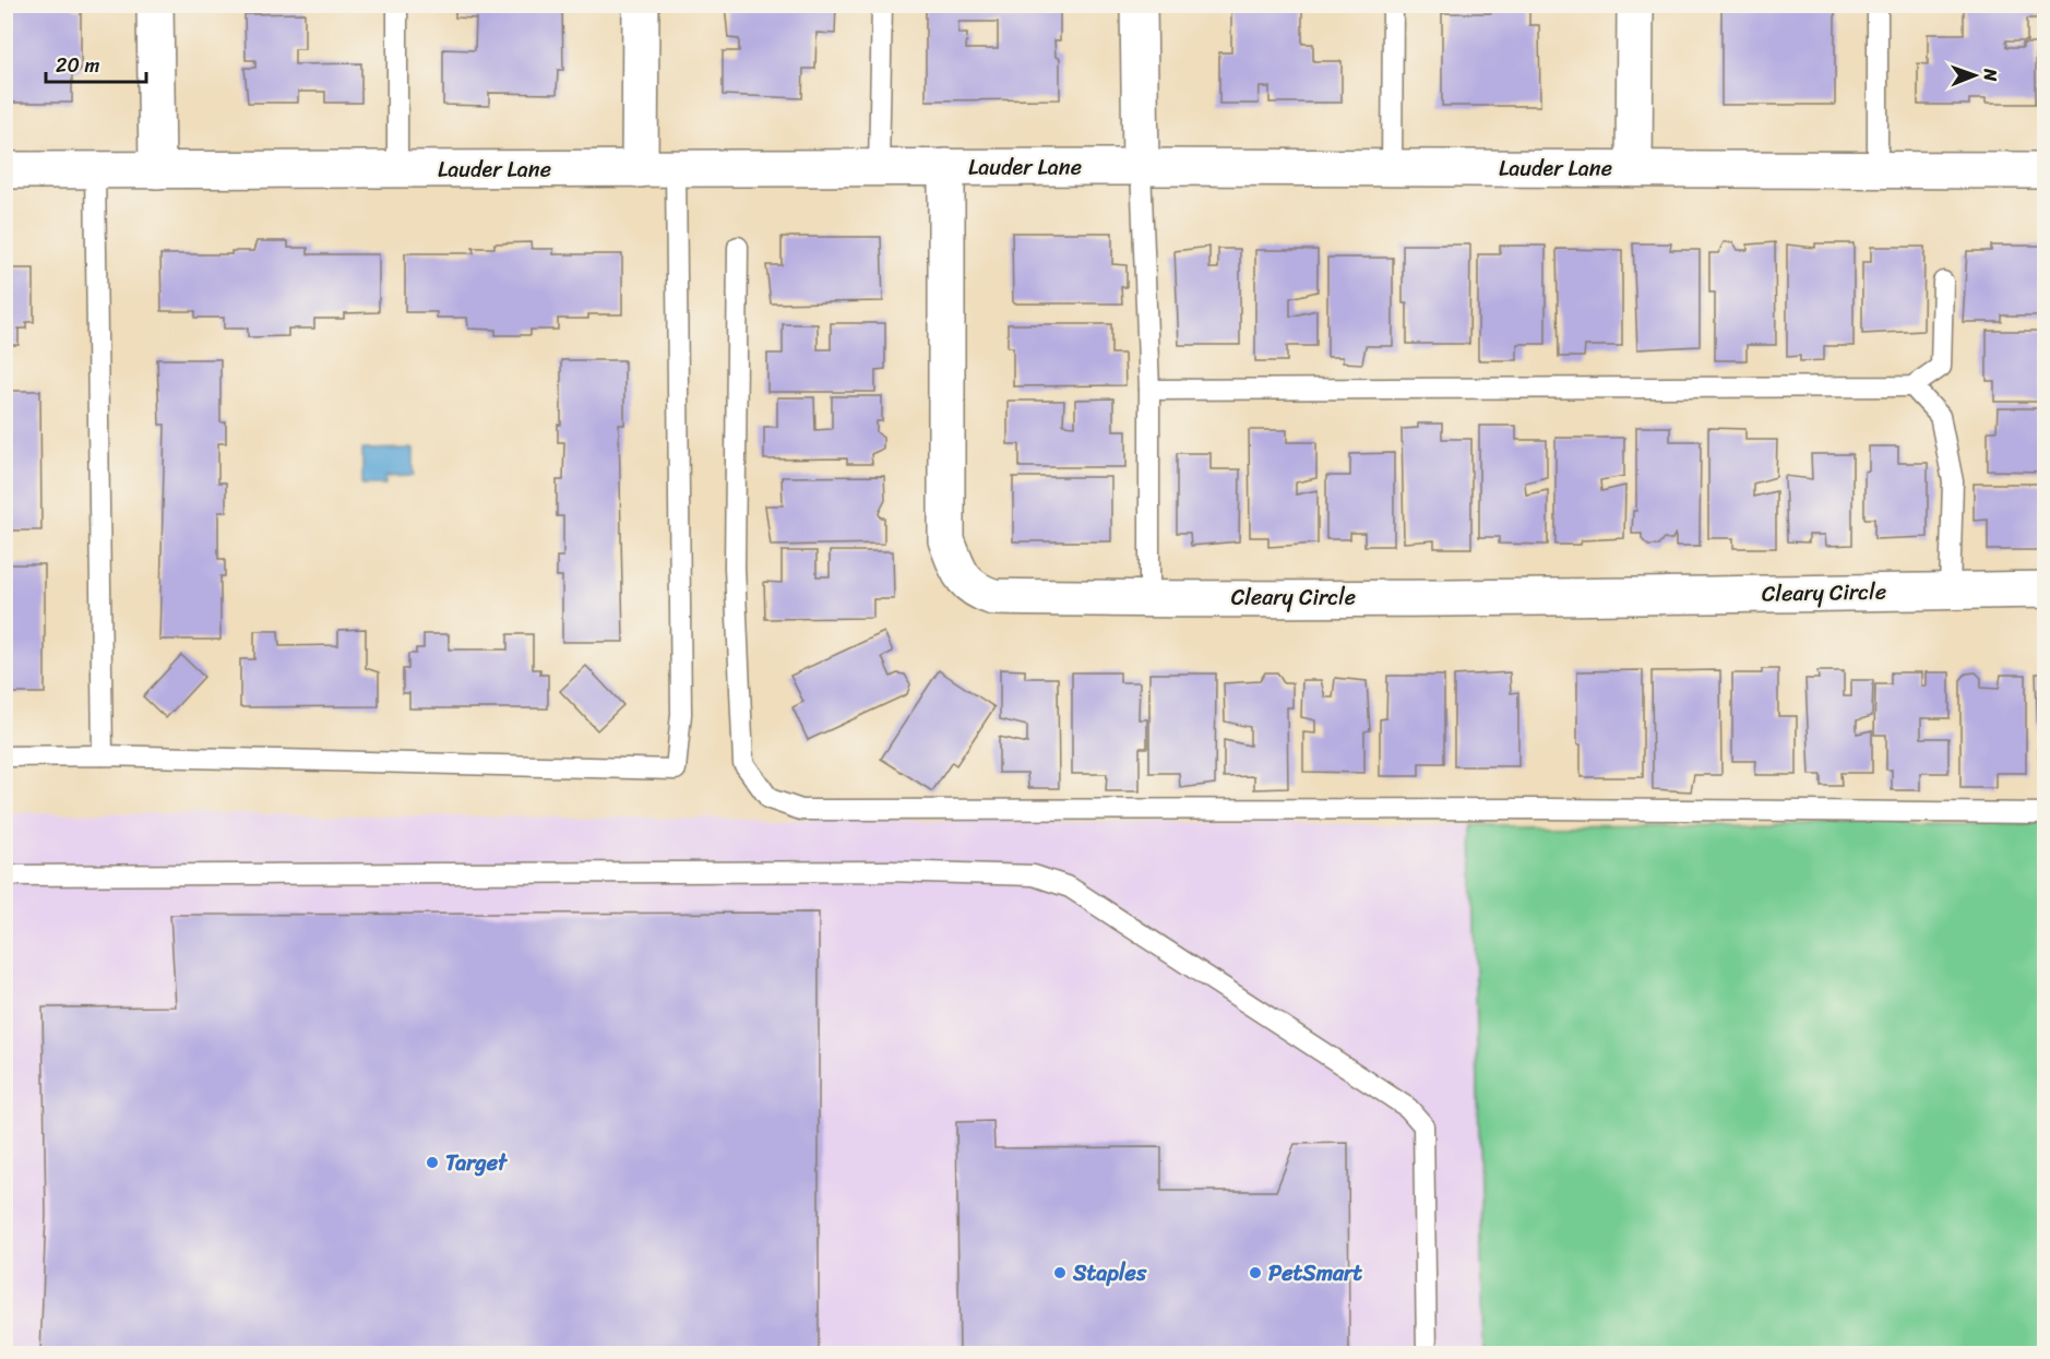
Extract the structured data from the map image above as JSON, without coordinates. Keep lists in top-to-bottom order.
{
  "streets": {
    "street": ["Lauder Lane", "Cleary Circle"]
  },
  "crossings": [
    ["Lauder Lane", "Cleary Circle"]
  ],
  "places": ["Target", "Staples", "PetSmart"],
  "scale_bar": "20 m",
  "north": "right"
}
